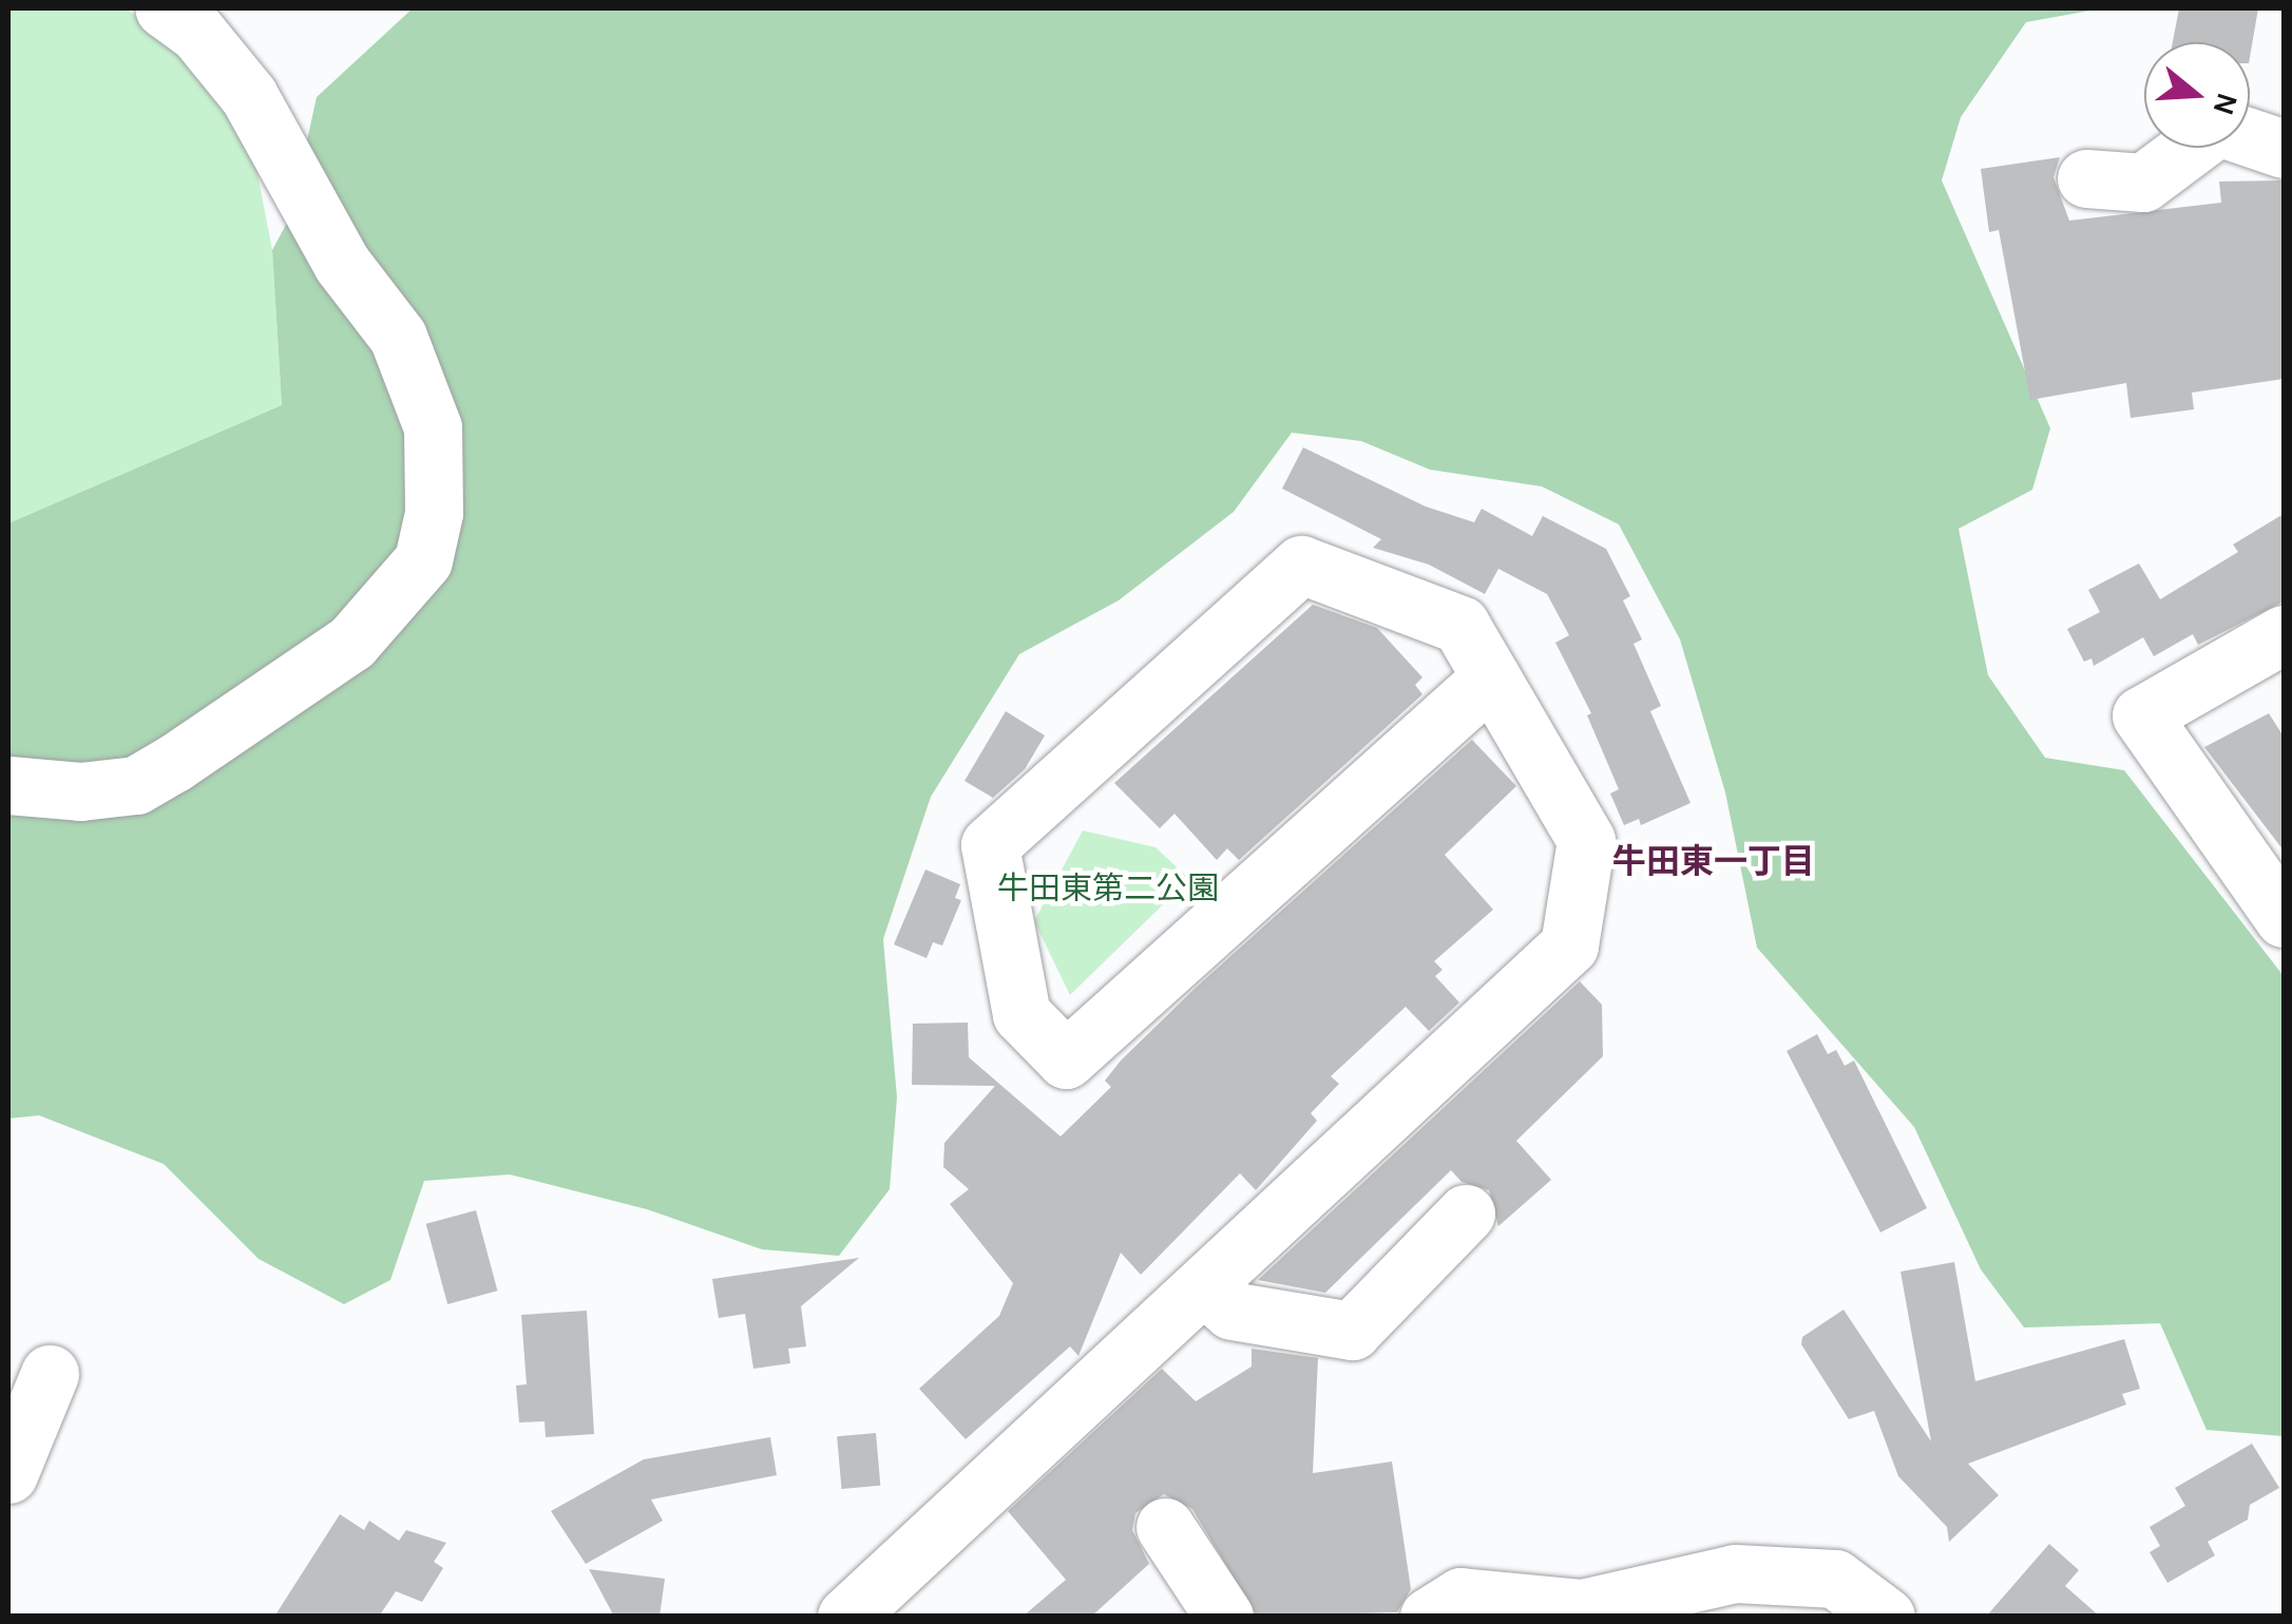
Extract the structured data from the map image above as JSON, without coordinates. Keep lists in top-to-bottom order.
{
  "districts": ["牛田東一丁目"],
  "parks": ["牛田東第二公園"],
  "north": "right"
}
